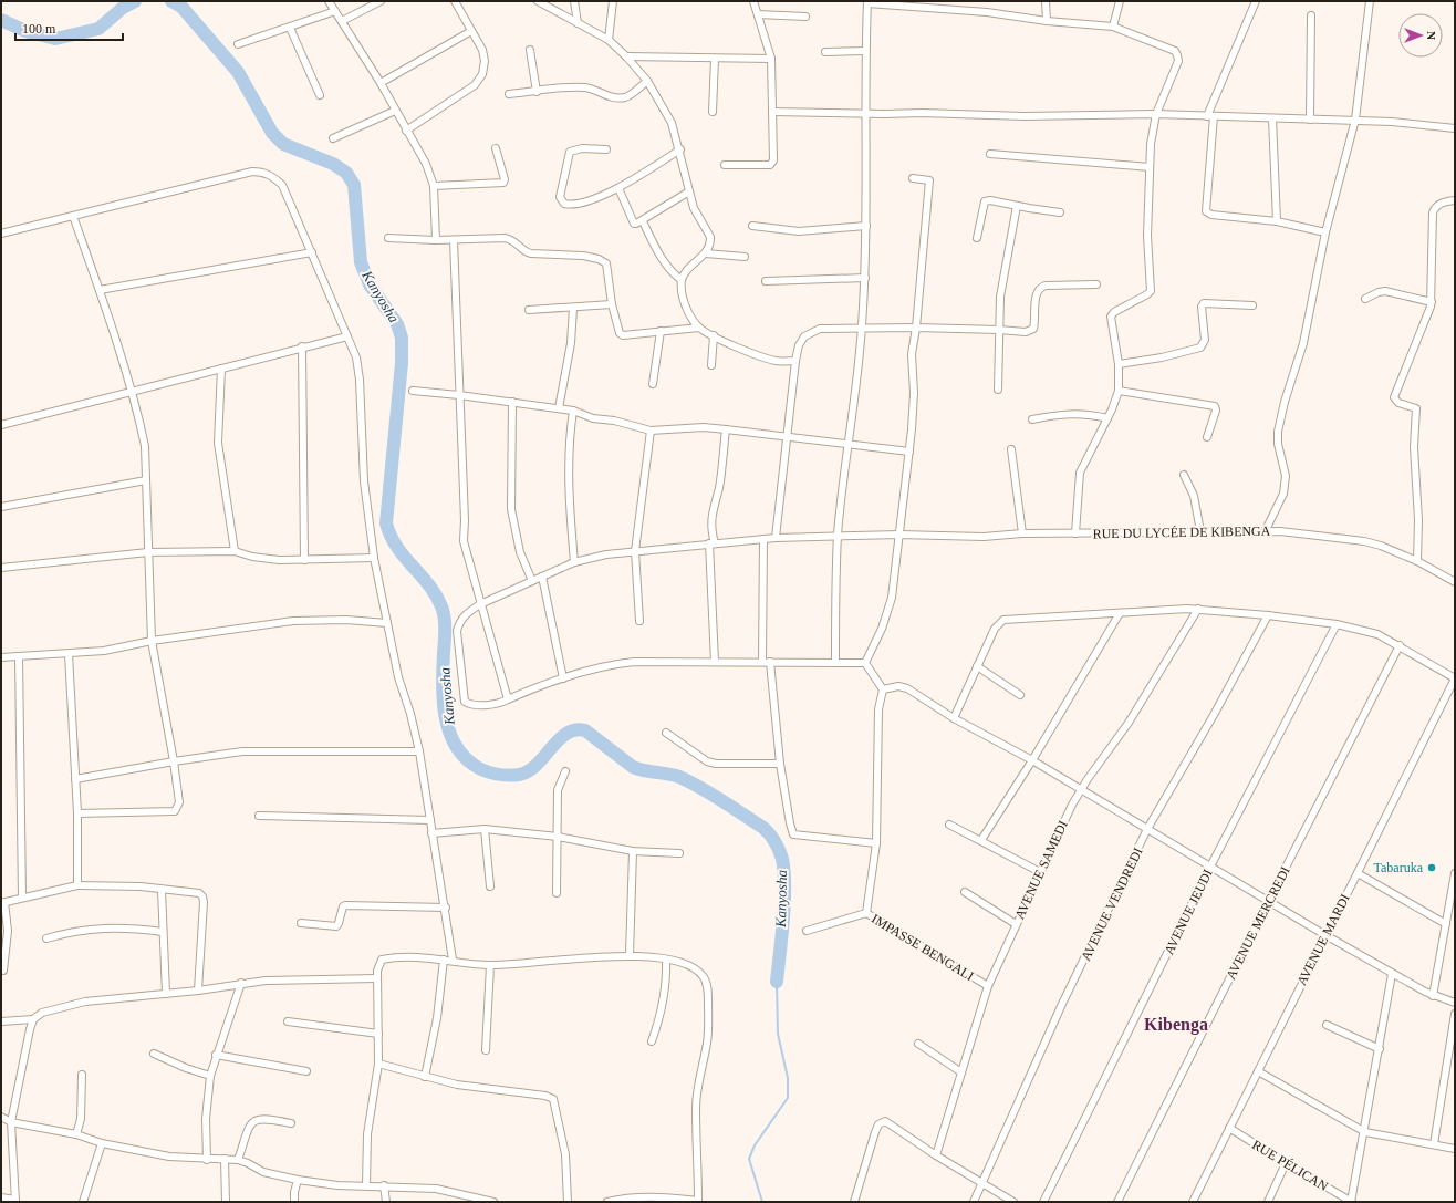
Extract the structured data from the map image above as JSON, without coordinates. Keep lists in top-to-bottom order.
{
  "streets": {
    "street": [
      "RUE DU LYCÉE DE KIBENGA",
      "AVENUE SAMEDI",
      "AVENUE VENDREDI",
      "AVENUE JEUDI",
      "AVENUE MERCREDI",
      "AVENUE MARDI",
      "IMPASSE BENGALI",
      "RUE PÉLICAN"
    ]
  },
  "crossings": [
    ["AVENUE SAMEDI", "IMPASSE BENGALI"],
    ["AVENUE MARDI", "RUE PÉLICAN"]
  ],
  "districts": ["Kibenga"],
  "water": ["Kanyosha"],
  "places": ["Tabaruka"],
  "scale_bar": "100 m",
  "north": "right"
}
